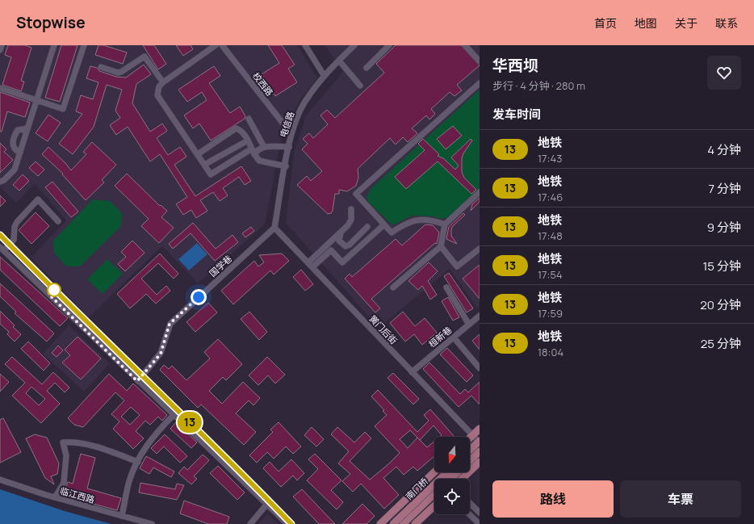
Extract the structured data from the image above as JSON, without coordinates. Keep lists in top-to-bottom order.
{
  "streets": {
    "main road": ["南门桥"],
    "street": [
      "校西路",
      "电信路",
      "国学巷",
      "黉门后街",
      "桓新巷",
      "临江西路"
    ]
  },
  "crossings": [
    ["校西路", "电信路"],
    ["电信路", "国学巷"],
    ["电信路", "黉门后街"],
    ["国学巷", "黉门后街"],
    ["黉门后街", "桓新巷"]
  ],
  "lines": ["metro line 13"],
  "north": "bottom",
  "page": {
    "header": "Stopwise",
    "nav": [
      "首页",
      "地图",
      "关于",
      "联系"
    ],
    "on_map": "13",
    "heading": [
      ["华西坝", "步行 · 4 分钟 · 280 m"],
      "发车时间"
    ],
    "list": [
      {
        "mark": "13",
        "name": "地铁",
        "note": "17:43",
        "value": "4 分钟"
      },
      {
        "mark": "13",
        "name": "地铁",
        "note": "17:46",
        "value": "7 分钟"
      },
      {
        "mark": "13",
        "name": "地铁",
        "note": "17:48",
        "value": "9 分钟"
      },
      {
        "mark": "13",
        "name": "地铁",
        "note": "17:54",
        "value": "15 分钟"
      },
      {
        "mark": "13",
        "name": "地铁",
        "note": "17:59",
        "value": "20 分钟"
      },
      {
        "mark": "13",
        "name": "地铁",
        "note": "18:04",
        "value": "25 分钟"
      }
    ],
    "buttons": ["路线", "车票"]
  }
}
